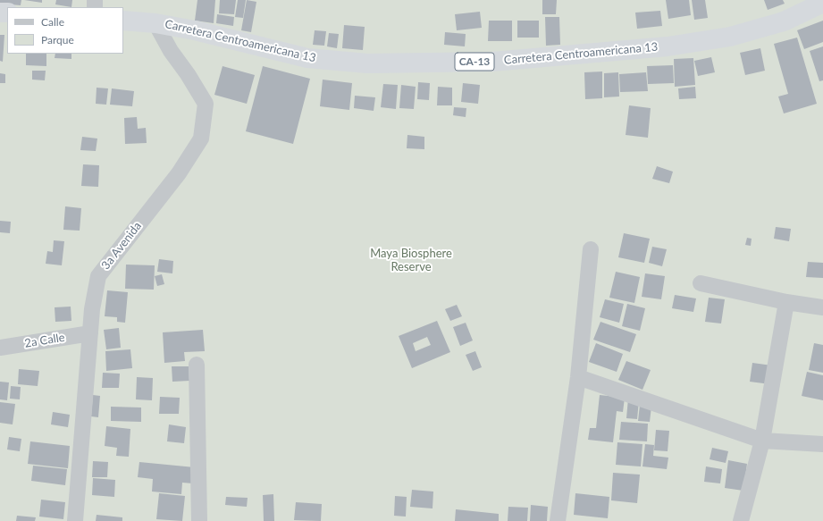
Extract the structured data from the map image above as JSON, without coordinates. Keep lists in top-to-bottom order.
{
  "streets": {
    "highway": ["Carretera Centroamericana 13", "CA-13"],
    "street": ["3a Avenida", "2a Calle"]
  },
  "crossings": [
    ["Carretera Centroamericana 13", "3a Avenida"],
    ["3a Avenida", "2a Calle"]
  ],
  "parks": ["Maya Biosphere Reserve"],
  "legend": ["Calle", "Parque"]
}
